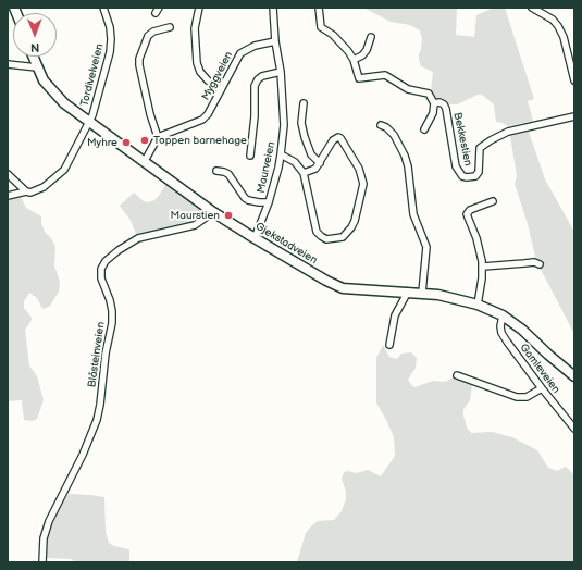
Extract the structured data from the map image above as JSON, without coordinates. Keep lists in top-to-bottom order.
{
  "streets": {
    "street": [
      "Tordivelveien",
      "Myggveien",
      "Bekkestien",
      "Maurveien",
      "Gjekstadveien",
      "Blåsteinveien",
      "Gamleveien"
    ]
  },
  "crossings": [
    ["Tordivelveien", "Gjekstadveien"],
    ["Myggveien", "Maurveien"],
    ["Maurveien", "Gjekstadveien"],
    ["Gjekstadveien", "Blåsteinveien"],
    ["Gjekstadveien", "Gamleveien"]
  ],
  "places": ["Toppen barnehage", "Myhre", "Maurstien"],
  "north": "bottom"
}
